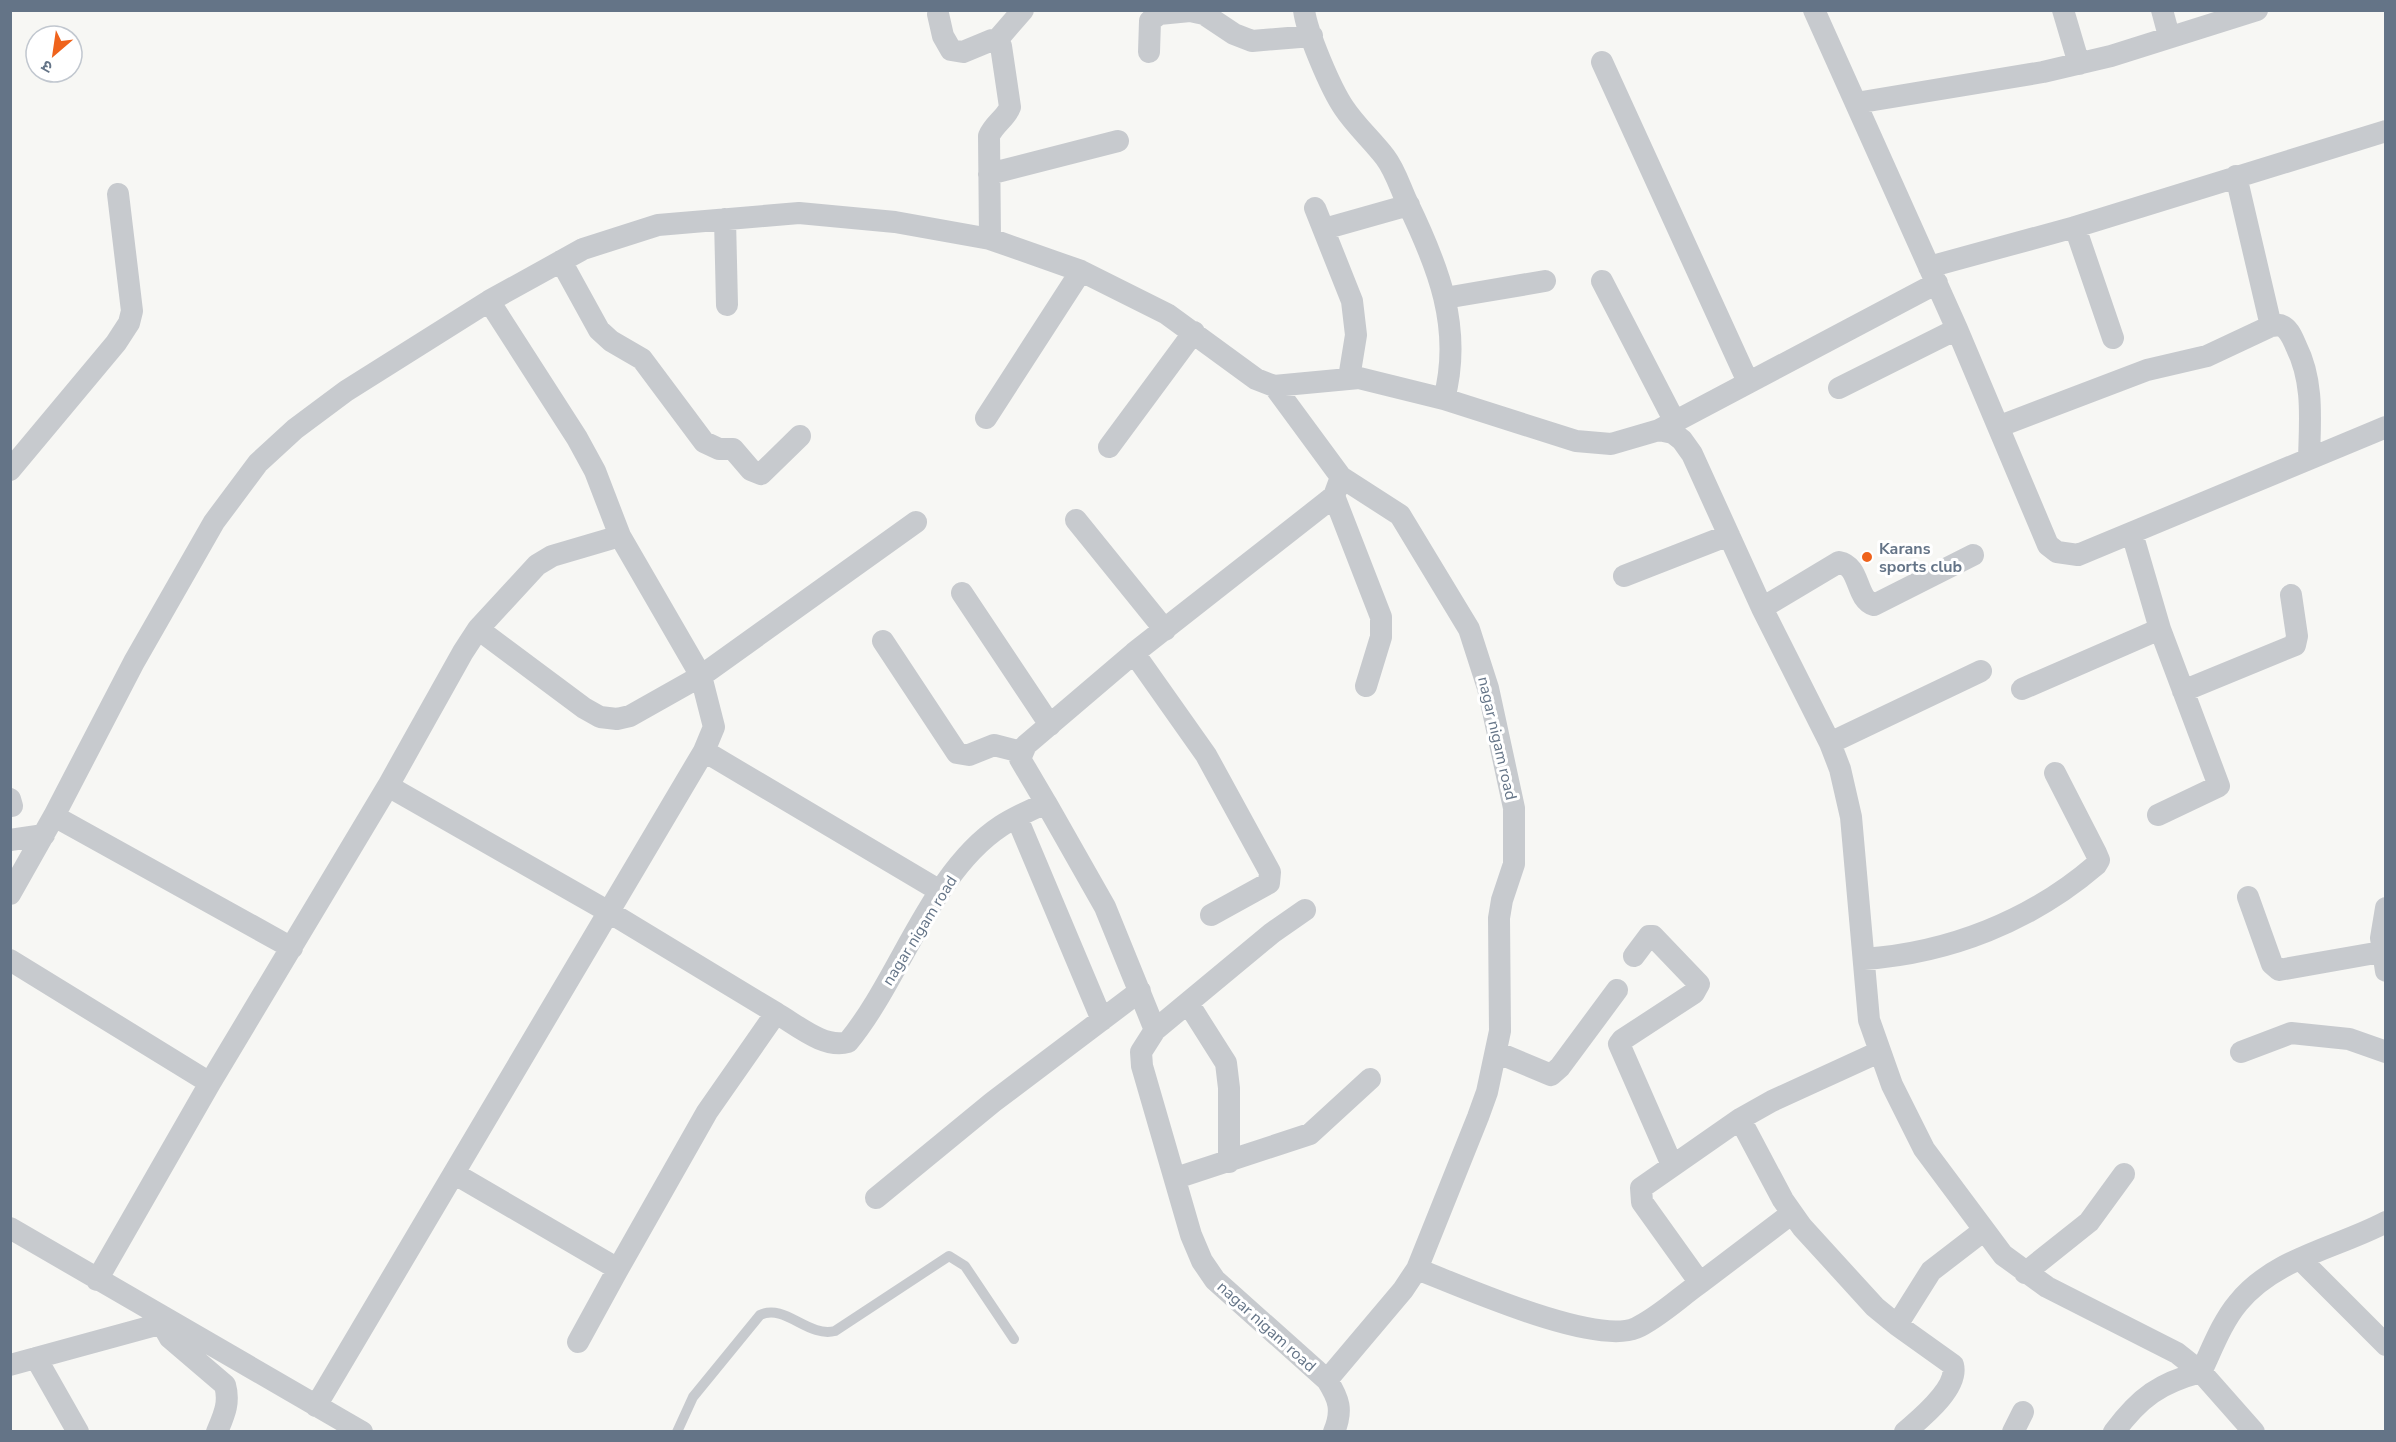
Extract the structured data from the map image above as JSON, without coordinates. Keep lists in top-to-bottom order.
{
  "streets": {
    "street": ["nagar nigam road"]
  },
  "places": ["Karans sports club"],
  "north": "bottom left"
}
